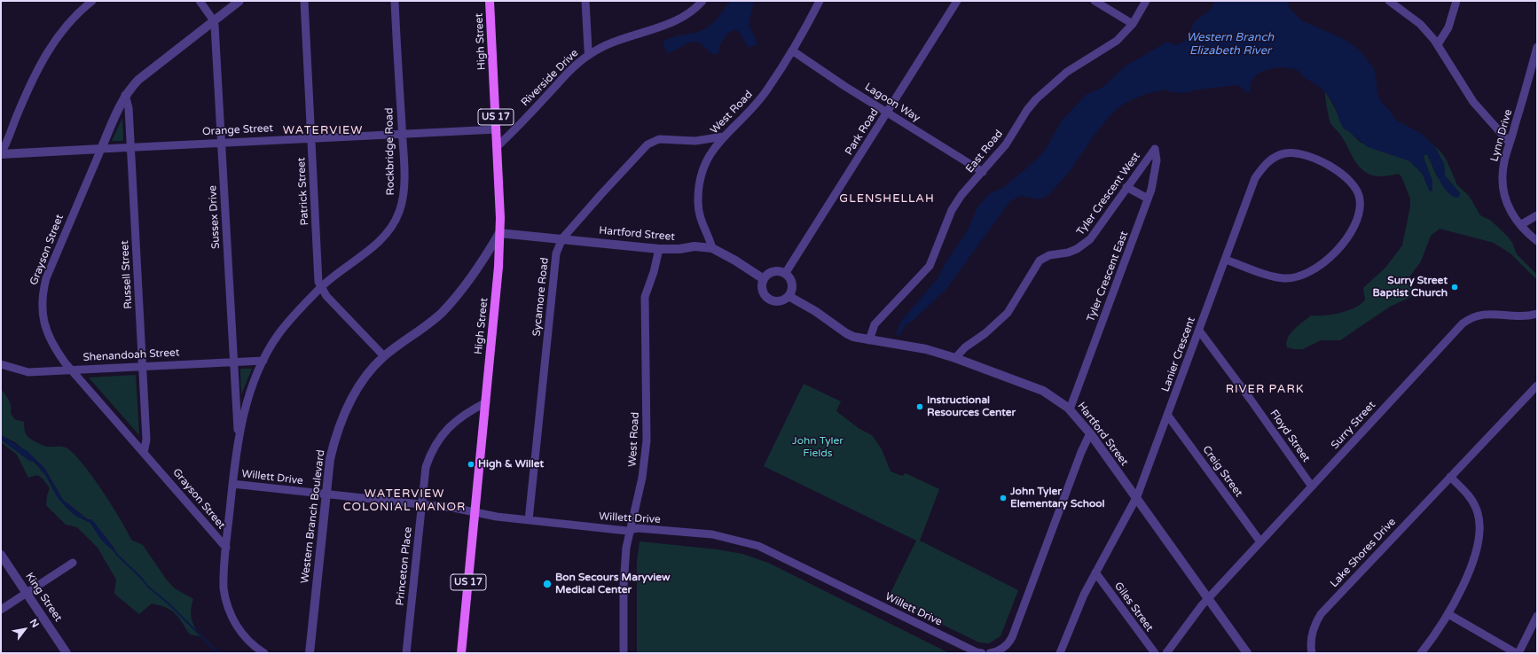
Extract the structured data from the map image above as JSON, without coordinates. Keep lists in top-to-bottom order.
{
  "streets": {
    "main road": ["High Street", "US 17"],
    "street": [
      "Riverside Drive",
      "Lagoon Way",
      "West Road",
      "Orange Street",
      "Park Road",
      "Lynn Drive",
      "Rockbridge Road",
      "East Road",
      "Patrick Street",
      "Tyler Crescent West",
      "Sussex Drive",
      "Hartford Street",
      "Grayson Street",
      "Russell Street",
      "Tyler Crescent East",
      "Sycamore Road",
      "Lanier Crescent",
      "Shenandoah Street",
      "Surry Street",
      "Floyd Street",
      "Creig Street",
      "Willett Drive",
      "Western Branch Boulevard",
      "Lake Shores Drive",
      "Princeton Place",
      "King Street",
      "Giles Street"
    ]
  },
  "crossings": [
    ["High Street", "Riverside Drive"],
    ["High Street", "Orange Street"],
    ["High Street", "Hartford Street"],
    ["High Street", "Willett Drive"],
    ["High Street", "Western Branch Boulevard"],
    ["High Street", "Princeton Place"],
    ["Lagoon Way", "West Road"],
    ["Lagoon Way", "Park Road"],
    ["Lagoon Way", "East Road"],
    ["West Road", "Hartford Street"],
    ["West Road", "Sycamore Road"],
    ["West Road", "Willett Drive"],
    ["Orange Street", "Rockbridge Road"],
    ["Orange Street", "Patrick Street"],
    ["Orange Street", "Sussex Drive"],
    ["Orange Street", "Grayson Street"],
    ["Orange Street", "Russell Street"],
    ["Park Road", "Hartford Street"],
    ["Rockbridge Road", "Patrick Street"],
    ["Rockbridge Road", "Sussex Drive"],
    ["Rockbridge Road", "Grayson Street"],
    ["Rockbridge Road", "Shenandoah Street"],
    ["Rockbridge Road", "Willett Drive"],
    ["East Road", "Hartford Street"],
    ["Patrick Street", "Western Branch Boulevard"],
    ["Tyler Crescent West", "Hartford Street"],
    ["Tyler Crescent West", "Tyler Crescent East"],
    ["Sussex Drive", "Grayson Street"],
    ["Sussex Drive", "Shenandoah Street"],
    ["Hartford Street", "Tyler Crescent East"],
    ["Hartford Street", "Sycamore Road"],
    ["Hartford Street", "Lanier Crescent"],
    ["Hartford Street", "Surry Street"],
    ["Hartford Street", "Western Branch Boulevard"],
    ["Grayson Street", "Russell Street"],
    ["Grayson Street", "Shenandoah Street"],
    ["Russell Street", "Shenandoah Street"],
    ["Sycamore Road", "Willett Drive"],
    ["Lanier Crescent", "Floyd Street"],
    ["Lanier Crescent", "Creig Street"],
    ["Lanier Crescent", "Giles Street"],
    ["Surry Street", "Floyd Street"],
    ["Surry Street", "Creig Street"],
    ["Willett Drive", "Western Branch Boulevard"],
    ["Willett Drive", "Princeton Place"]
  ],
  "districts": [
    "WATERVIEW",
    "GLENSHELLAH",
    "RIVER PARK",
    "WATERVIEW COLONIAL MANOR"
  ],
  "water": ["Western Branch Elizabeth River"],
  "parks": ["John Tyler Fields"],
  "places": [
    "Surry Street Baptist Church",
    "Instructional Resources Center",
    "High & Willet",
    "John Tyler Elementary School",
    "Bon Secours Maryview Medical Center"
  ],
  "north": "top right"
}
